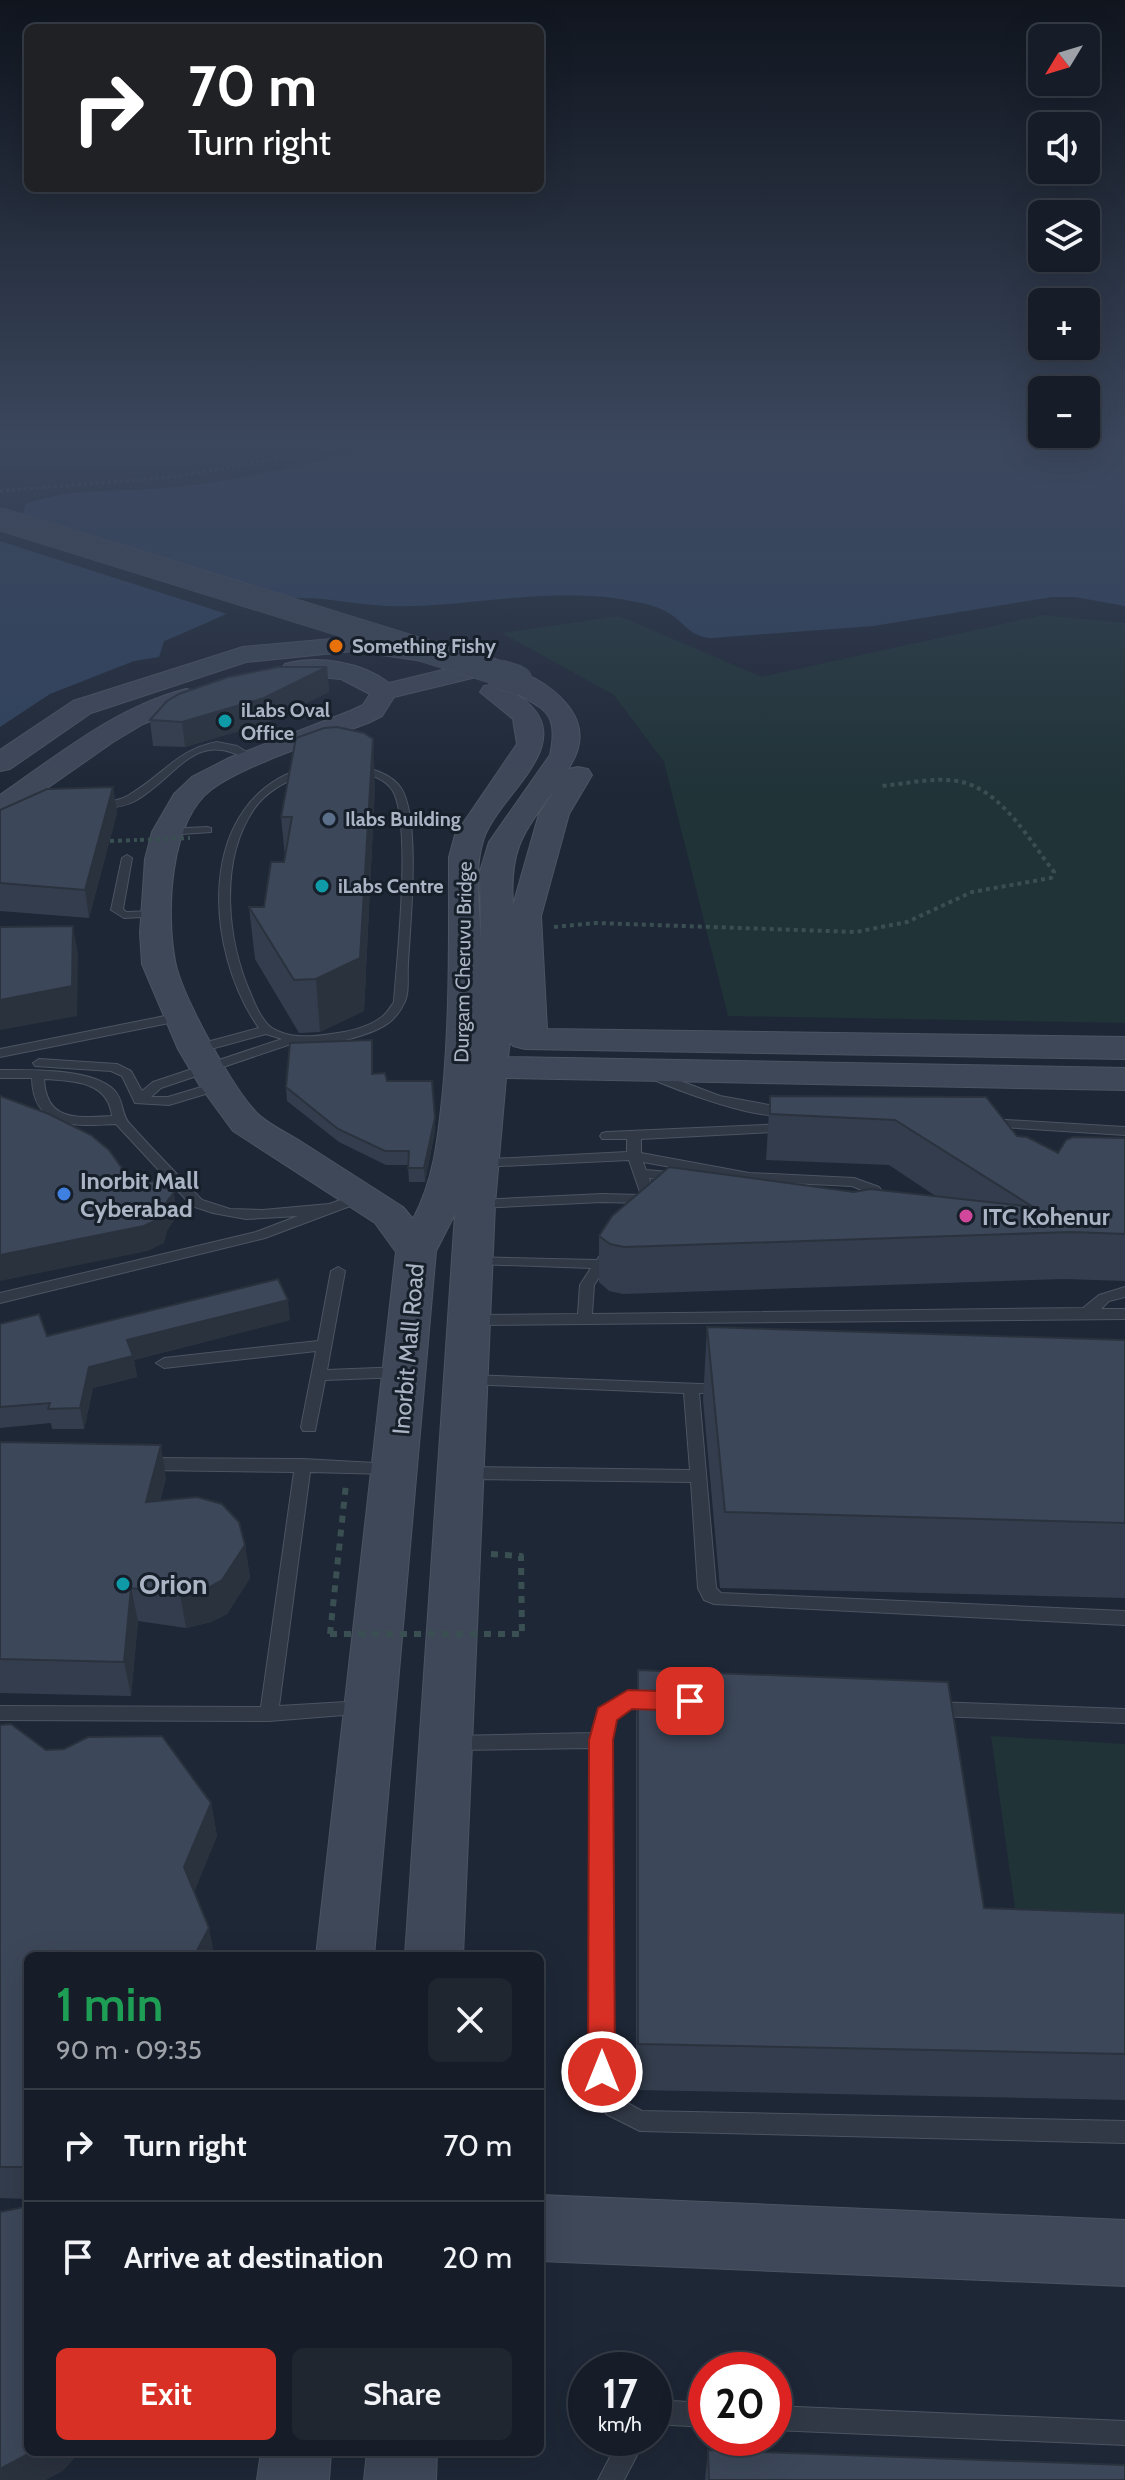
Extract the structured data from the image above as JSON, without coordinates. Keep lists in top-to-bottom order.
{
  "streets": {
    "main road": ["Durgam Cheruvu Bridge", "Inorbit Mall Road"]
  },
  "crossings": [
    ["Durgam Cheruvu Bridge", "Inorbit Mall Road"]
  ],
  "places": [
    "Something Fishy",
    "iLabs Oval Office",
    "Ilabs Building",
    "iLabs Centre",
    "Inorbit Mall Cyberabad",
    "ITC Kohenur",
    "Orion"
  ],
  "north": "bottom left",
  "page": {
    "map_buttons": ["+", "−"],
    "turn": ["70 m", "Turn right"],
    "heading": ["1 min", "90 m · 09:35"],
    "list": [
      {
        "name": "Turn right",
        "value": "70 m"
      },
      {
        "name": "Arrive at destination",
        "value": "20 m"
      }
    ],
    "buttons": ["Exit", "Share"],
    "speed": "17 km/h",
    "limit": "20"
  }
}
